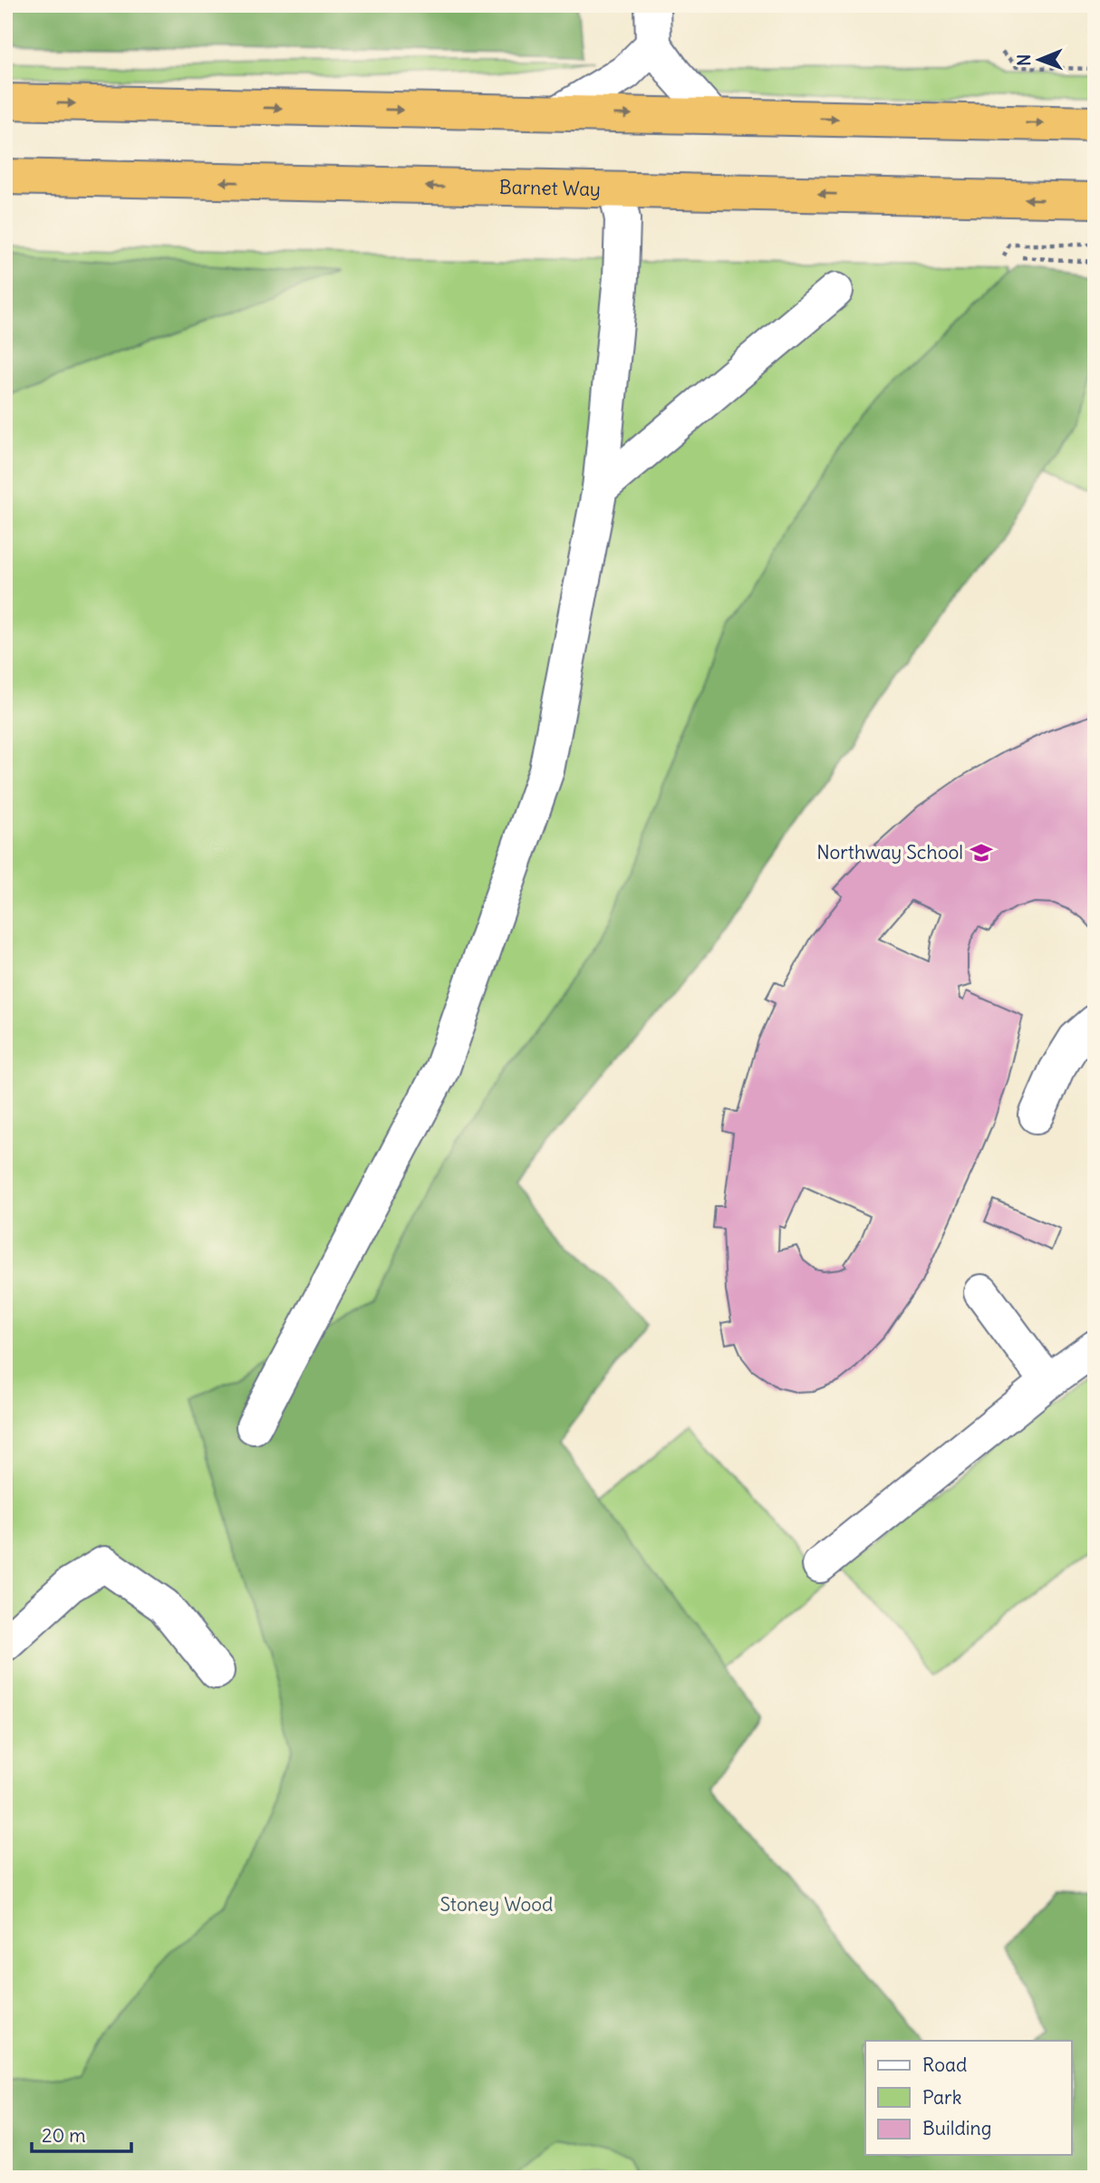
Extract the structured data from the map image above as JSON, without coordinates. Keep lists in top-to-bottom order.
{
  "streets": {
    "highway": ["Barnet Way"]
  },
  "parks": ["Stoney Wood"],
  "places": {
    "school or university": ["Northway School"]
  },
  "legend": ["Road", "Park", "Building"],
  "scale_bar": "20 m",
  "north": "left"
}
